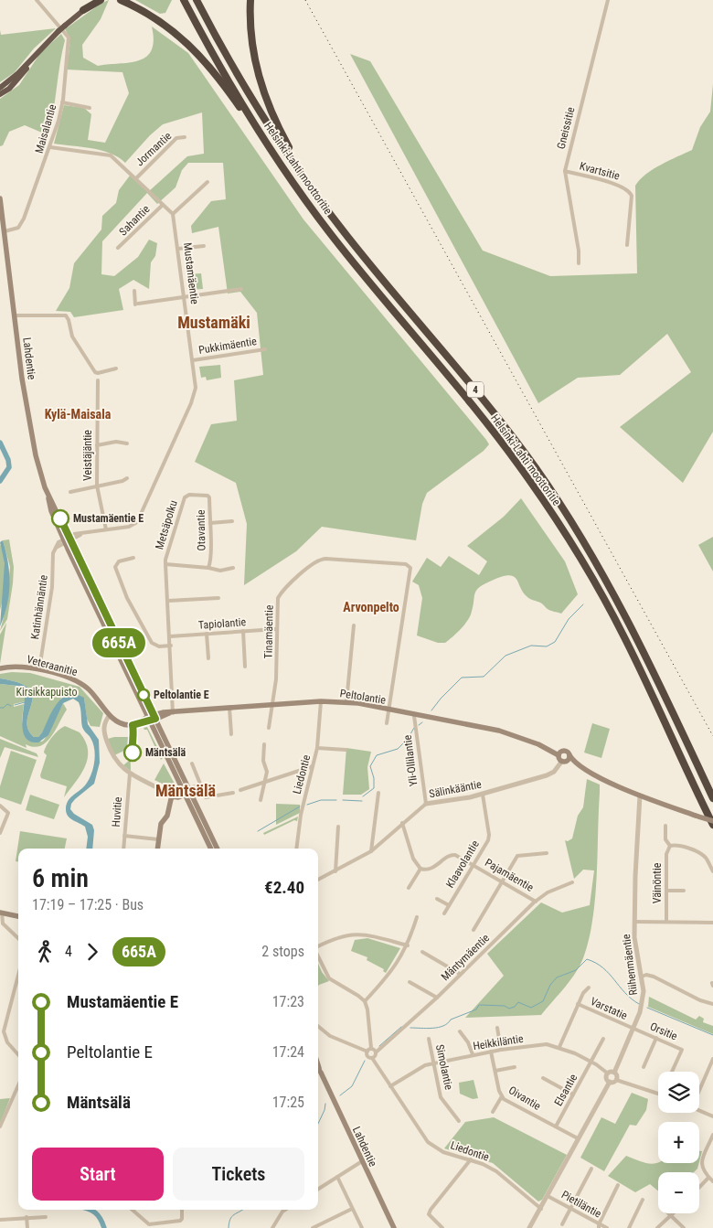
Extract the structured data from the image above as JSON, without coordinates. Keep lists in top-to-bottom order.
{
  "streets": {
    "highway": ["Helsinki-Lahti moottoritie", "4"],
    "main road": ["Lahdentie", "Veteraanitie", "Peltolantie"],
    "street": [
      "Gneissitie",
      "Maisalantie",
      "Jormantie",
      "Kvartsitie",
      "Sahantie",
      "Mustamäentie",
      "Pukkimäentie",
      "Veistäjäntie",
      "Metsäpolku",
      "Otavantie",
      "Katinhännäntie",
      "Tapiolantie",
      "Tinamäentie",
      "Yli-Ollilantie",
      "Liedontie",
      "Sälinkääntie",
      "Huvitie",
      "Klaavolantie",
      "Pajamäentie",
      "Väinöntie",
      "Mäntymäentie",
      "Riihenmäentie",
      "Varstatie",
      "Orsitie",
      "Heikkiläntie",
      "Simolantie",
      "Elsantie",
      "Oivantie",
      "Pietiläntie"
    ]
  },
  "crossings": [
    ["Gneissitie", "Kvartsitie"],
    ["Maisalantie", "Lahdentie"],
    ["Mustamäentie", "Pukkimäentie"],
    ["Mustamäentie", "Lahdentie"],
    ["Mustamäentie", "Veistäjäntie"],
    ["Mustamäentie", "Katinhännäntie"],
    ["Lahdentie", "Katinhännäntie"],
    ["Lahdentie", "Veteraanitie"],
    ["Lahdentie", "Peltolantie"],
    ["Metsäpolku", "Otavantie"],
    ["Katinhännäntie", "Veteraanitie"],
    ["Tapiolantie", "Tinamäentie"],
    ["Tinamäentie", "Peltolantie"],
    ["Veteraanitie", "Peltolantie"],
    ["Peltolantie", "Yli-Ollilantie"],
    ["Peltolantie", "Liedontie"],
    ["Peltolantie", "Sälinkääntie"],
    ["Yli-Ollilantie", "Sälinkääntie"],
    ["Liedontie", "Mäntymäentie"],
    ["Liedontie", "Heikkiläntie"],
    ["Sälinkääntie", "Klaavolantie"],
    ["Klaavolantie", "Pajamäentie"],
    ["Pajamäentie", "Mäntymäentie"],
    ["Riihenmäentie", "Varstatie"],
    ["Riihenmäentie", "Orsitie"],
    ["Varstatie", "Orsitie"],
    ["Varstatie", "Heikkiläntie"],
    ["Heikkiläntie", "Simolantie"],
    ["Heikkiläntie", "Elsantie"],
    ["Heikkiläntie", "Oivantie"],
    ["Elsantie", "Oivantie"]
  ],
  "districts": [
    "Mustamäki",
    "Kylä-Maisala",
    "Arvonpelto",
    "Mäntsälä"
  ],
  "parks": ["Kirsikkapuisto"],
  "places": ["Mustamäentie E", "Peltolantie E", "Mäntsälä"],
  "lines": ["bus line 665A"],
  "page": {
    "on_map": "665A",
    "heading": ["6 min", "17:19 – 17:25 · Bus", "€2.40"],
    "legs": ["4", "665A", "2 stops"],
    "list": [
      {
        "name": "Mustamäentie E",
        "value": "17:23"
      },
      {
        "name": "Peltolantie E",
        "value": "17:24"
      },
      {
        "name": "Mäntsälä",
        "value": "17:25"
      }
    ],
    "map_buttons": ["+", "−"],
    "buttons": ["Start", "Tickets"]
  }
}
